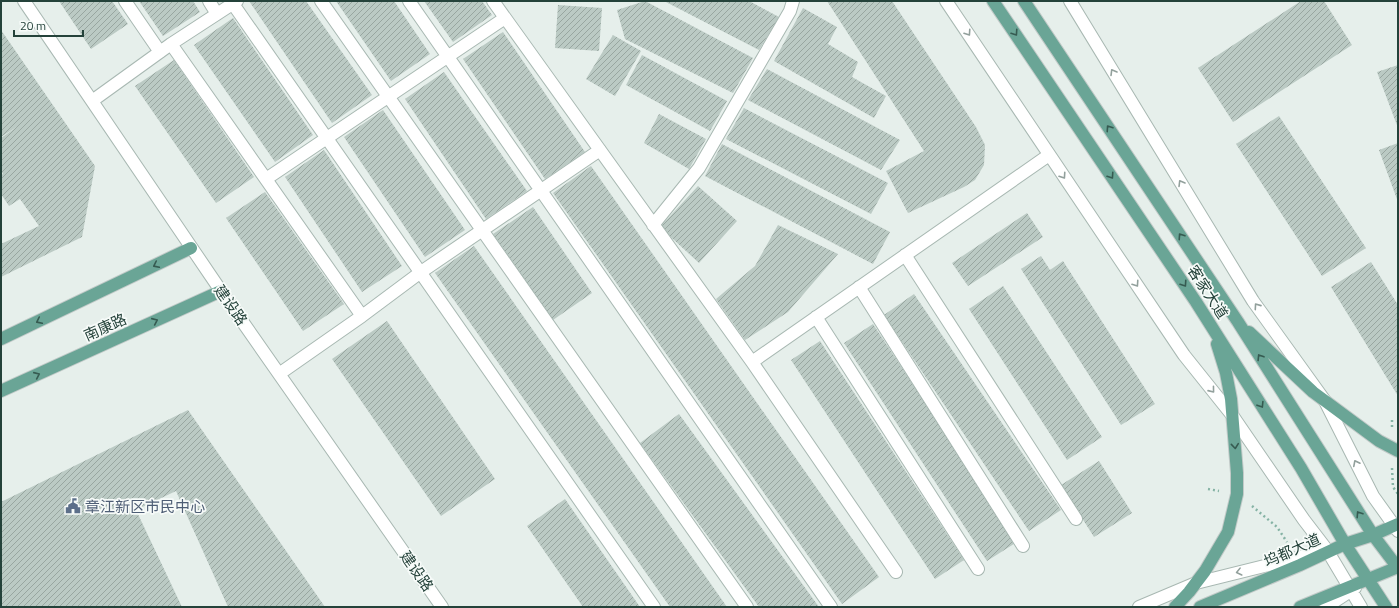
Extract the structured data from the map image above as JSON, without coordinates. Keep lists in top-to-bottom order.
{
  "streets": {
    "main road": ["客家大道", "南康路", "坞都大道"],
    "street": ["建设路"]
  },
  "crossings": [
    ["客家大道", "坞都大道"],
    ["建设路", "南康路"]
  ],
  "places": {
    "public building": ["章江新区市民中心"]
  },
  "scale_bar": "20 m"
}
